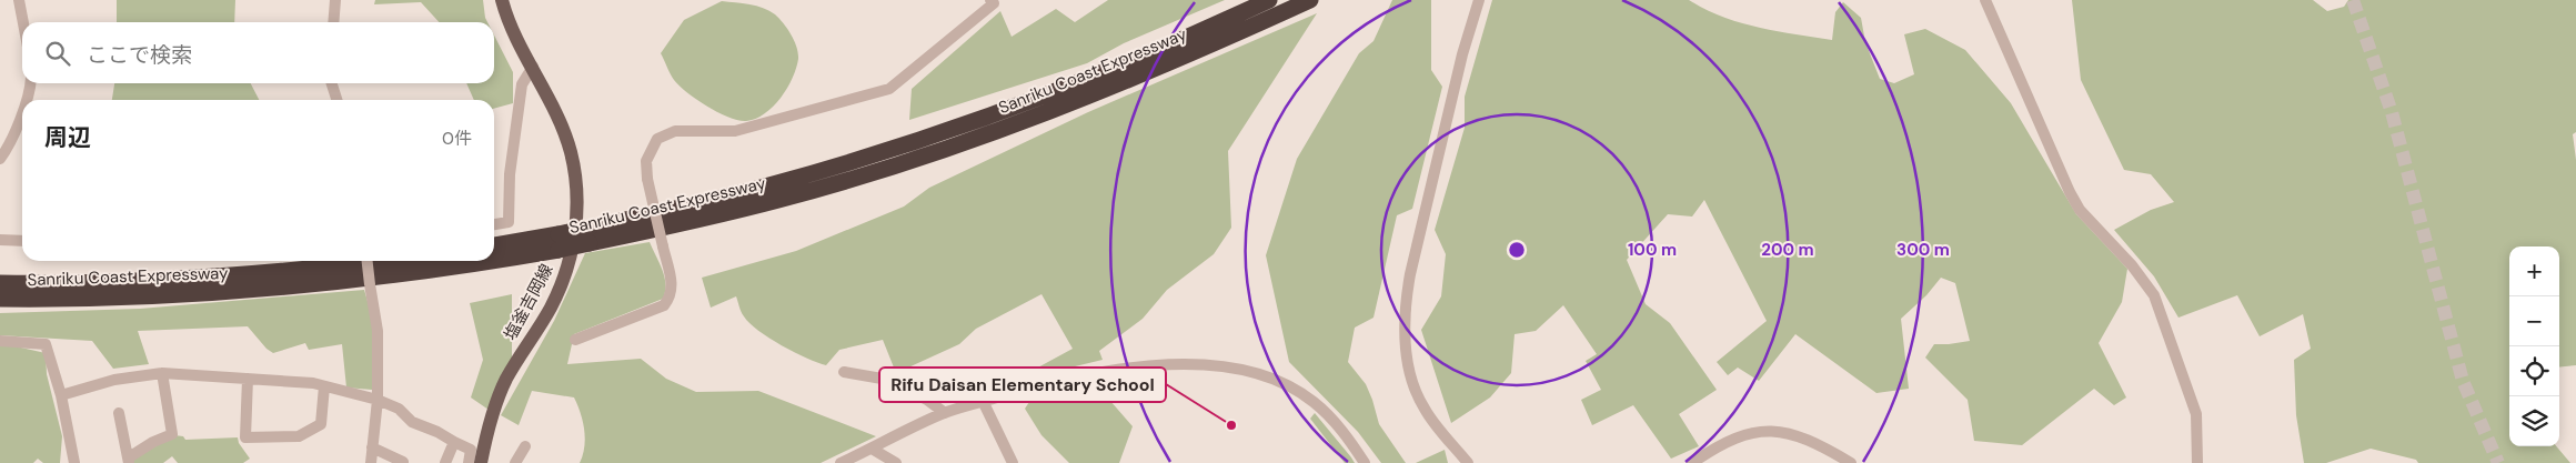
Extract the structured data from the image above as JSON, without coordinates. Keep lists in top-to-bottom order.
{
  "streets": {
    "highway": ["Sanriku Coast Expressway"],
    "main road": ["塩釜吉岡線"]
  },
  "places": ["Rifu Daisan Elementary School"],
  "page": {
    "search": "ここで検索",
    "heading": ["周辺", "0件"],
    "map_buttons": ["+", "−"]
  },
  "rings": ["100 m", "200 m", "300 m"]
}
